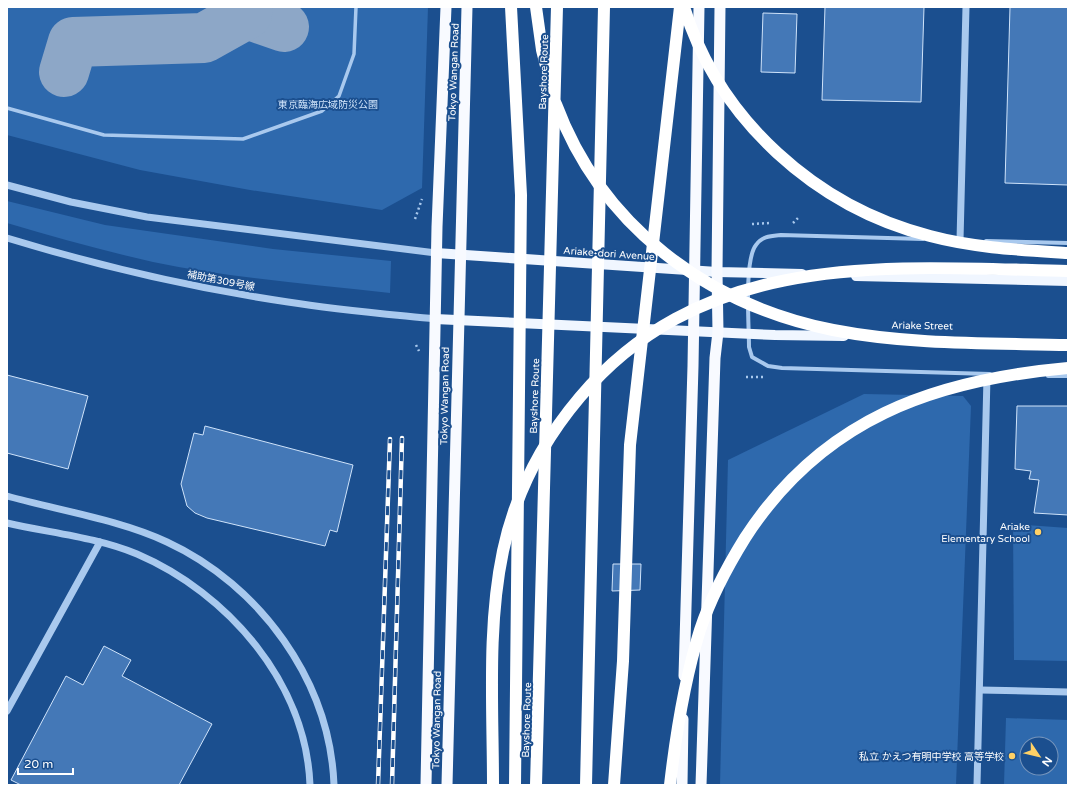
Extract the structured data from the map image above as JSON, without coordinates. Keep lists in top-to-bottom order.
{
  "streets": {
    "highway": ["Tokyo Wangan Road", "Bayshore Route"],
    "main road": ["Ariake-dori Avenue", "Ariake Street"],
    "street": ["補助第309号線"]
  },
  "parks": ["東京臨海広域防災公園"],
  "places": ["Ariake Elementary School", "私立 かえつ有明中学校 高等学校"],
  "scale_bar": "20 m",
  "north": "bottom right"
}
